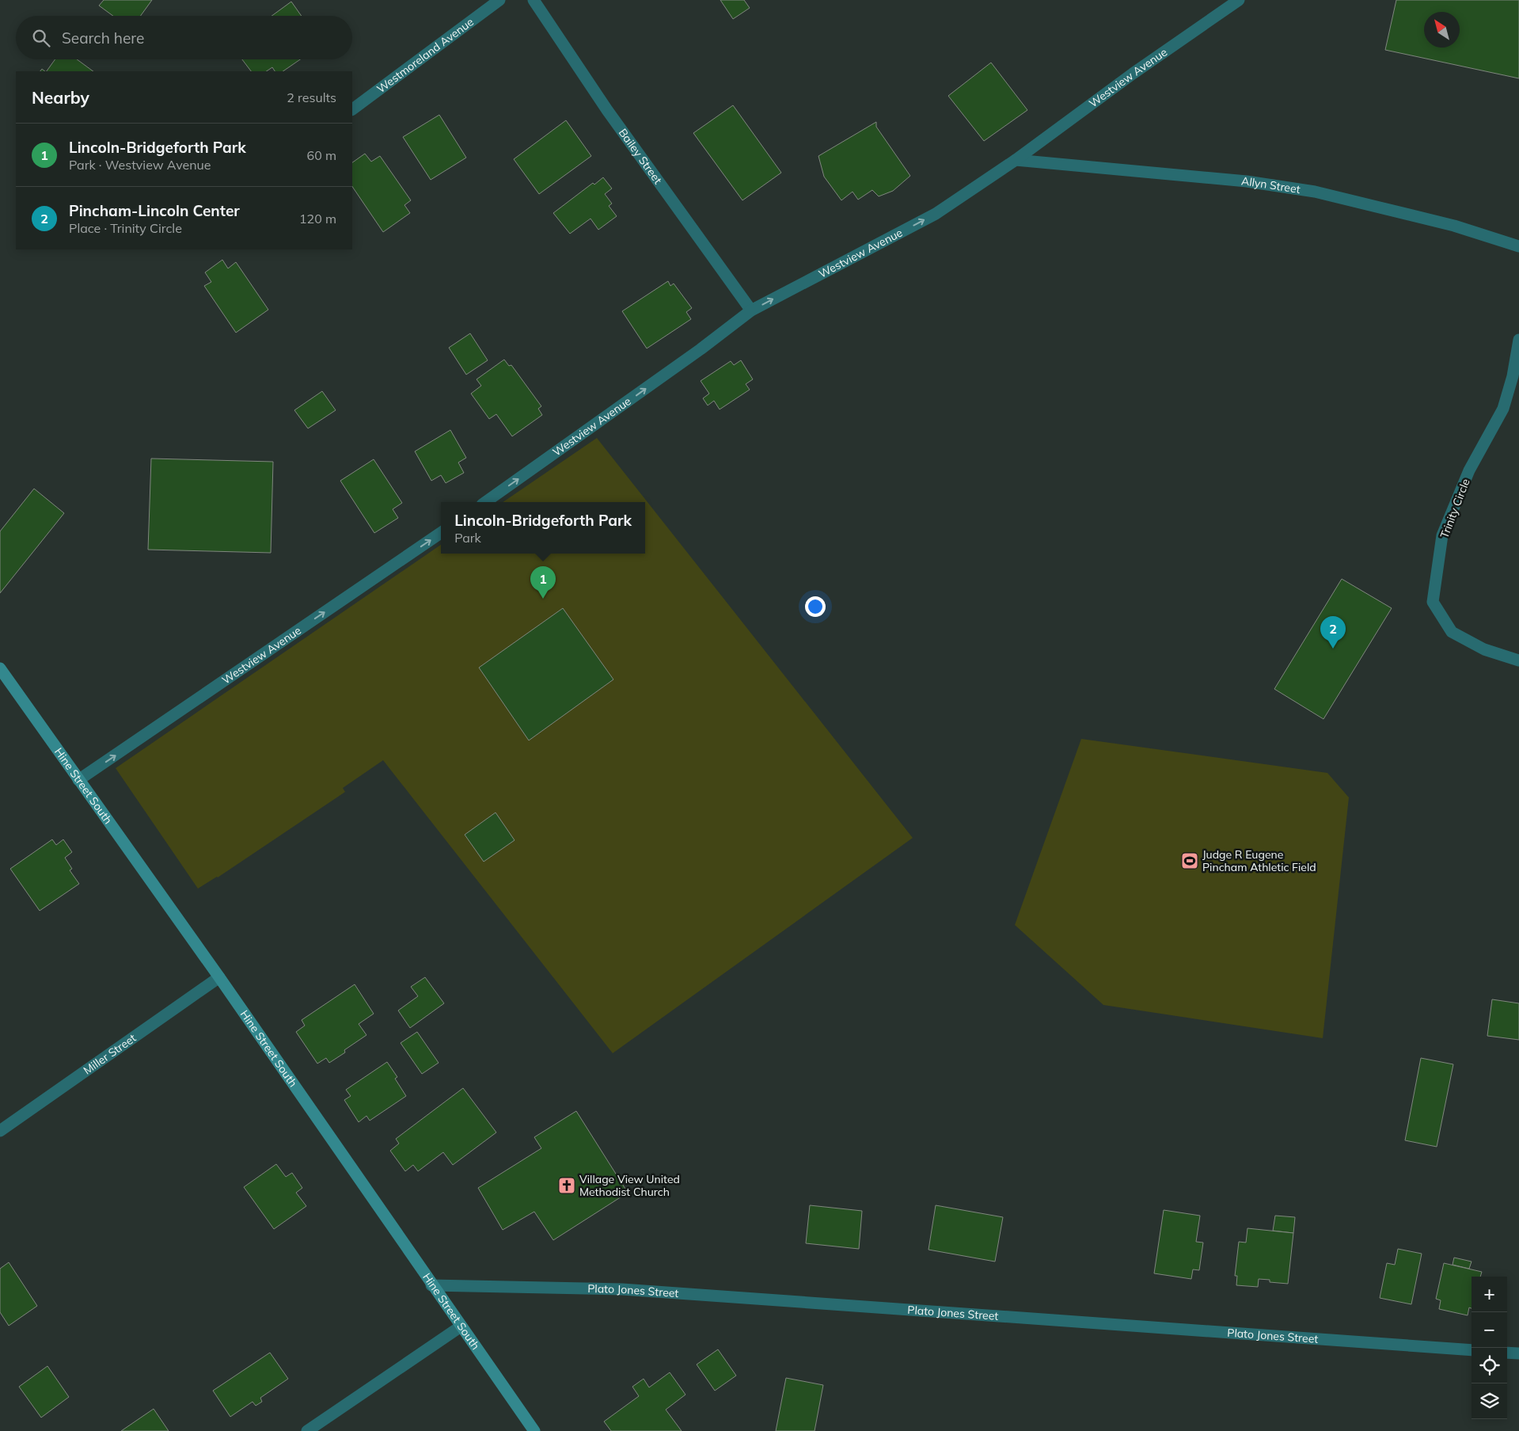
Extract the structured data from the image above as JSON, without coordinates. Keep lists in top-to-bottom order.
{
  "streets": {
    "street": [
      "Westmoreland Avenue",
      "Westview Avenue",
      "Bailey Street",
      "Allyn Street",
      "Trinity Circle",
      "Hine Street South",
      "Miller Street",
      "Plato Jones Street"
    ]
  },
  "crossings": [
    ["Westview Avenue", "Bailey Street"],
    ["Westview Avenue", "Allyn Street"],
    ["Westview Avenue", "Hine Street South"],
    ["Hine Street South", "Miller Street"],
    ["Hine Street South", "Plato Jones Street"]
  ],
  "one_way": ["Westview Avenue"],
  "places": {
    "sports": ["Judge R Eugene Pincham Athletic Field"],
    "church": ["Village View United Methodist Church"]
  },
  "north": "top left",
  "page": {
    "search": "Search here",
    "heading": ["Nearby", "2 results"],
    "list": [
      {
        "mark": "1",
        "name": "Lincoln-Bridgeforth Park",
        "note": "Park · Westview Avenue",
        "value": "60 m"
      },
      {
        "mark": "2",
        "name": "Pincham-Lincoln Center",
        "note": "Place · Trinity Circle",
        "value": "120 m"
      }
    ],
    "popup": ["Lincoln-Bridgeforth Park", "Park"],
    "pins": ["1", "2"],
    "map_buttons": ["+", "−"]
  }
}
